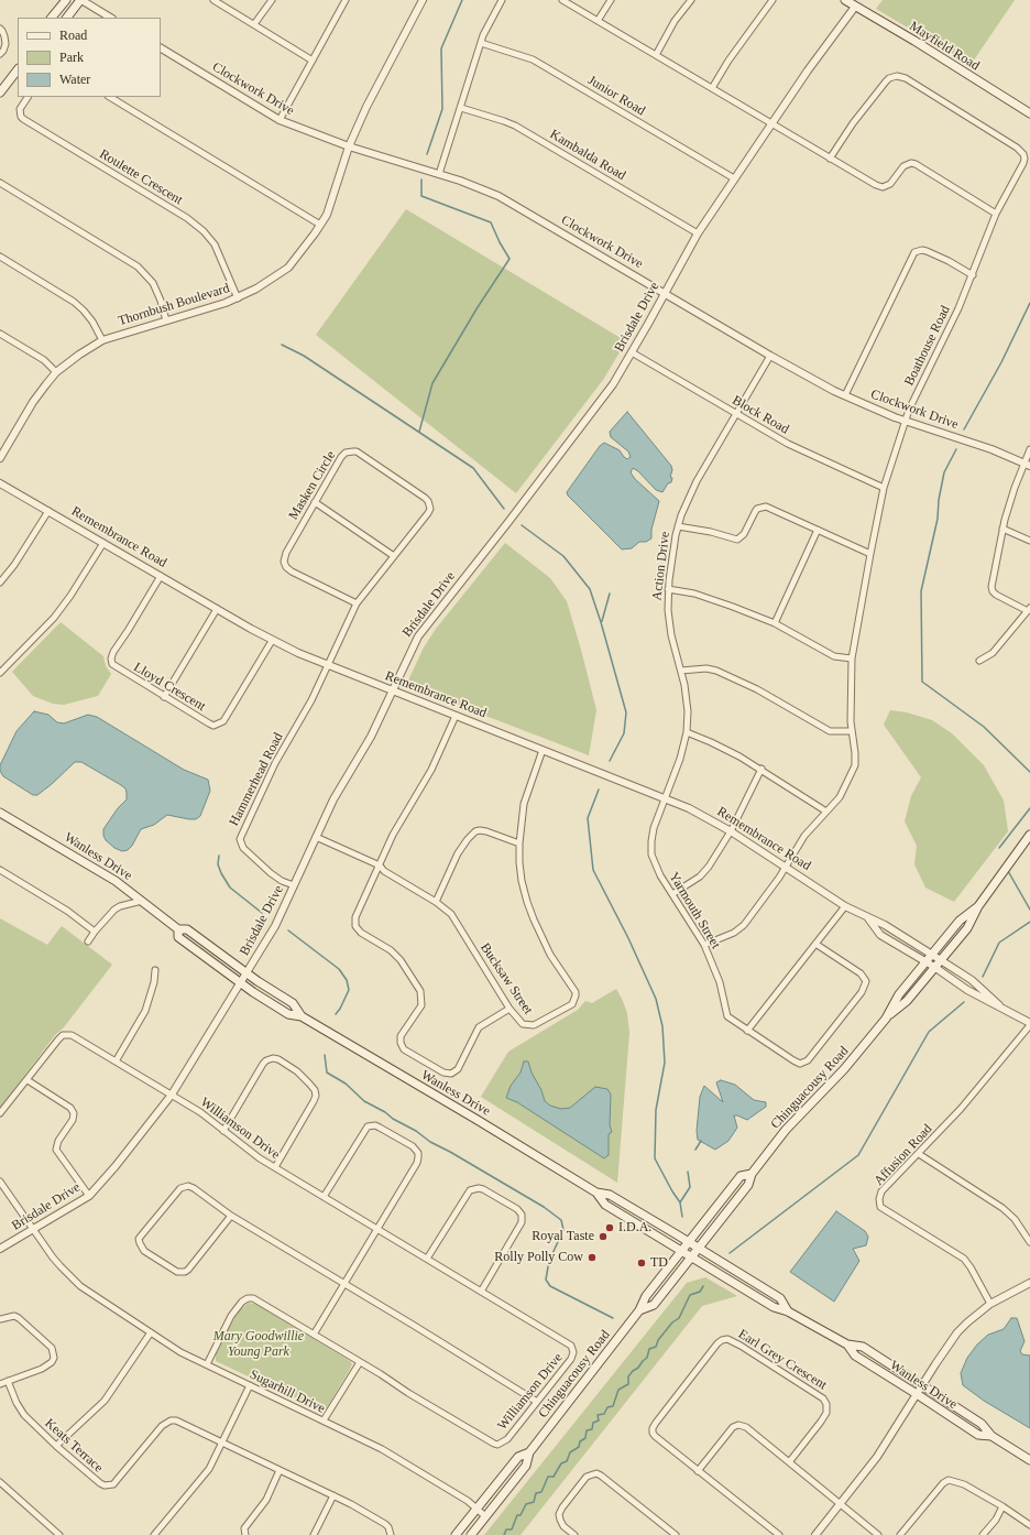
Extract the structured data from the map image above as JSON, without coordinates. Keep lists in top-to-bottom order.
{
  "streets": {
    "main road": ["Mayfield Road", "Wanless Drive", "Chinguacousy Road"],
    "street": [
      "Clockwork Drive",
      "Junior Road",
      "Kambalda Road",
      "Roulette Crescent",
      "Thornbush Boulevard",
      "Brisdale Drive",
      "Boathouse Road",
      "Block Road",
      "Masken Circle",
      "Remembrance Road",
      "Action Drive",
      "Lloyd Crescent",
      "Hammerhead Road",
      "Yarmouth Street",
      "Bucksaw Street",
      "Williamson Drive",
      "Affusion Road",
      "Earl Grey Crescent",
      "Sugarhill Drive",
      "Keats Terrace"
    ]
  },
  "crossings": [
    ["Mayfield Road", "Brisdale Drive"],
    ["Clockwork Drive", "Thornbush Boulevard"],
    ["Clockwork Drive", "Brisdale Drive"],
    ["Clockwork Drive", "Boathouse Road"],
    ["Clockwork Drive", "Action Drive"],
    ["Junior Road", "Brisdale Drive"],
    ["Kambalda Road", "Brisdale Drive"],
    ["Roulette Crescent", "Thornbush Boulevard"],
    ["Brisdale Drive", "Block Road"],
    ["Brisdale Drive", "Remembrance Road"],
    ["Brisdale Drive", "Hammerhead Road"],
    ["Brisdale Drive", "Wanless Drive"],
    ["Brisdale Drive", "Bucksaw Street"],
    ["Brisdale Drive", "Williamson Drive"],
    ["Brisdale Drive", "Sugarhill Drive"],
    ["Boathouse Road", "Block Road"],
    ["Boathouse Road", "Remembrance Road"],
    ["Boathouse Road", "Yarmouth Street"],
    ["Block Road", "Action Drive"],
    ["Masken Circle", "Remembrance Road"],
    ["Masken Circle", "Hammerhead Road"],
    ["Remembrance Road", "Action Drive"],
    ["Remembrance Road", "Lloyd Crescent"],
    ["Remembrance Road", "Hammerhead Road"],
    ["Remembrance Road", "Yarmouth Street"],
    ["Remembrance Road", "Bucksaw Street"],
    ["Remembrance Road", "Chinguacousy Road"],
    ["Remembrance Road", "Affusion Road"],
    ["Action Drive", "Yarmouth Street"],
    ["Wanless Drive", "Chinguacousy Road"],
    ["Chinguacousy Road", "Sugarhill Drive"],
    ["Williamson Drive", "Sugarhill Drive"]
  ],
  "parks": ["Mary Goodwillie Young Park"],
  "places": [
    "I.D.A.",
    "Royal Taste",
    "Rolly Polly Cow",
    "TD"
  ],
  "legend": ["Road", "Park", "Water"]
}
